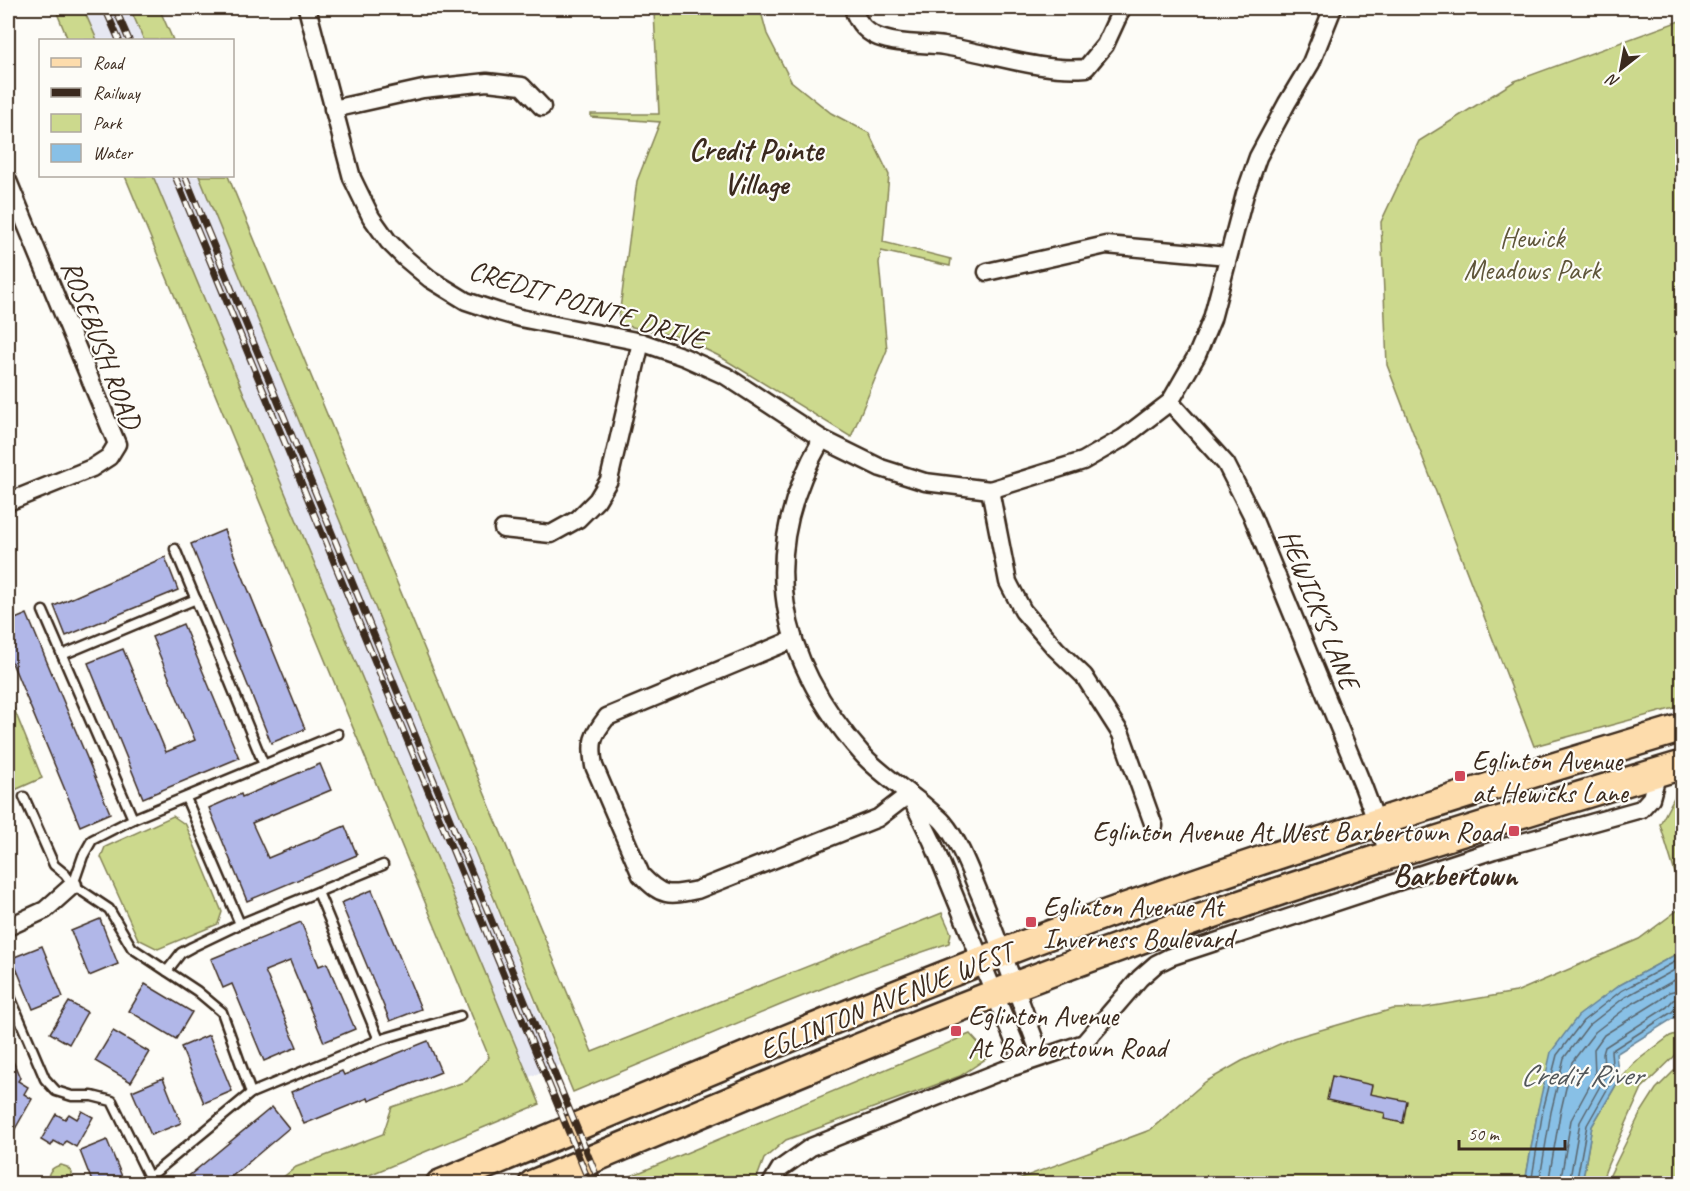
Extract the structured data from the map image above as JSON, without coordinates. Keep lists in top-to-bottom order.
{
  "streets": {
    "main road": ["EGLINTON AVENUE WEST"],
    "street": ["CREDIT POINTE DRIVE", "ROSEBUSH ROAD", "HEWICK'S LANE"]
  },
  "crossings": [
    ["CREDIT POINTE DRIVE", "HEWICK'S LANE"],
    ["HEWICK'S LANE", "EGLINTON AVENUE WEST"]
  ],
  "districts": ["Credit Pointe Village", "Barbertown"],
  "water": ["Credit River"],
  "parks": ["Hewick Meadows Park"],
  "places": {
    "transit": [
      "Eglinton Avenue at Hewicks Lane",
      "Eglinton Avenue At West Barbertown Road",
      "Eglinton Avenue At Inverness Boulevard",
      "Eglinton Avenue At Barbertown Road"
    ]
  },
  "legend": [
    "Road",
    "Railway",
    "Park",
    "Water"
  ],
  "scale_bar": "50 m",
  "north": "bottom left"
}
